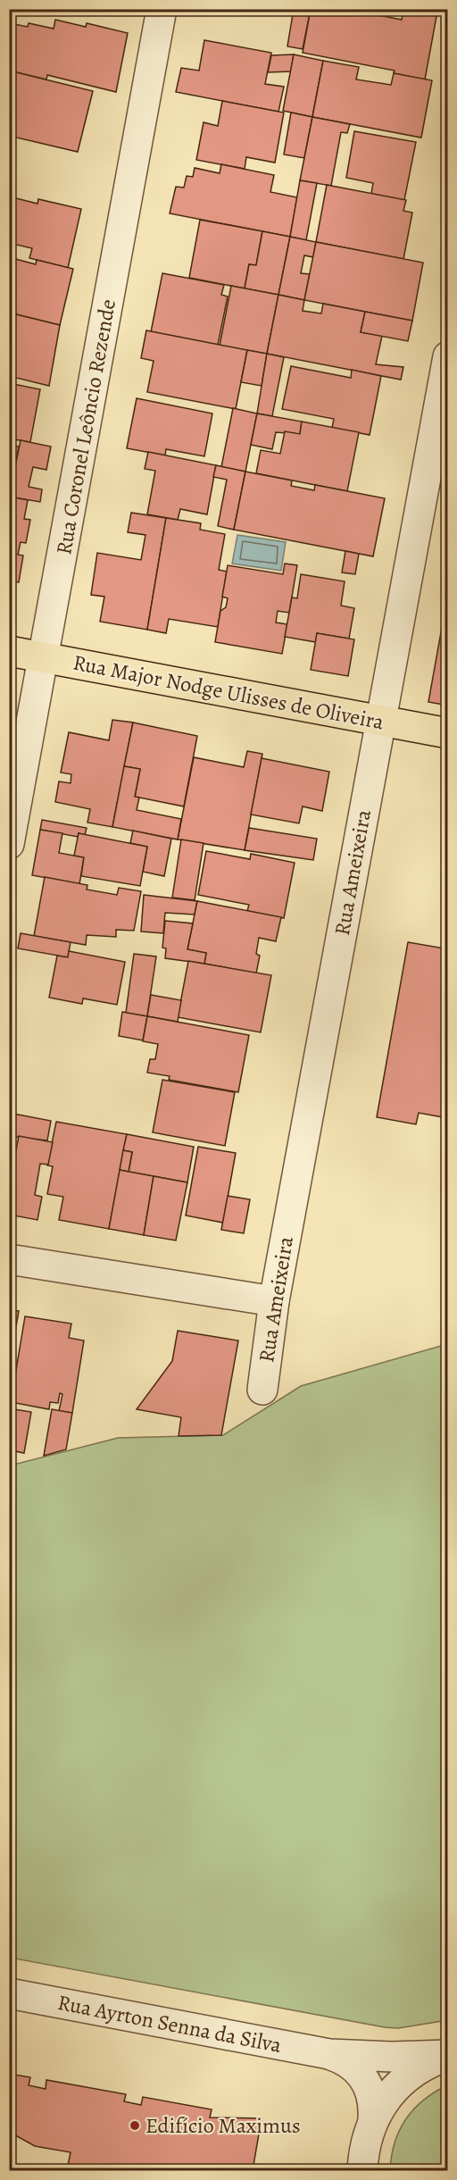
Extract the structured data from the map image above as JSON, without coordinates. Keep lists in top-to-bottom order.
{
  "streets": {
    "main road": ["Rua Major Nodge Ulisses de Oliveira"],
    "street": ["Rua Coronel Leôncio Rezende", "Rua Ameixeira", "Rua Ayrton Senna da Silva"]
  },
  "crossings": [
    ["Rua Coronel Leôncio Rezende", "Rua Major Nodge Ulisses de Oliveira"],
    ["Rua Major Nodge Ulisses de Oliveira", "Rua Ameixeira"]
  ],
  "places": ["Edifício Maximus"]
}
